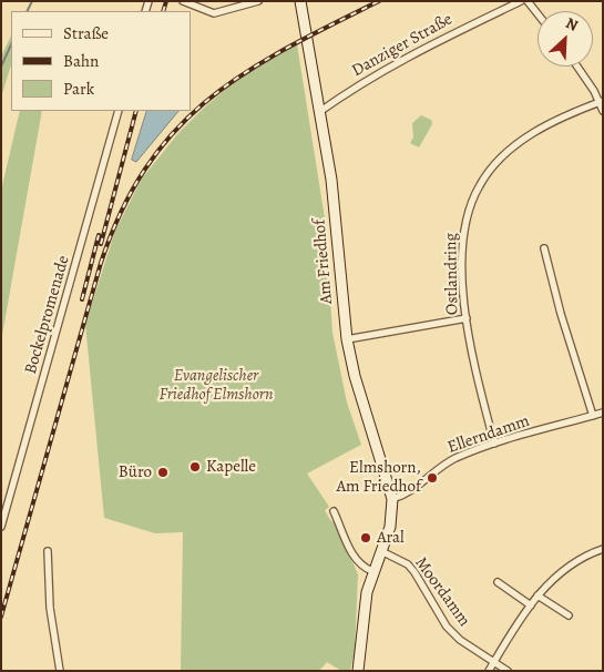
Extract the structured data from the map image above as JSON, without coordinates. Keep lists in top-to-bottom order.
{
  "streets": {
    "street": [
      "Danziger Straße",
      "Am Friedhof",
      "Ostlandring",
      "Bockelpromenade",
      "Ellerndamm",
      "Moordamm"
    ]
  },
  "crossings": [
    ["Danziger Straße", "Am Friedhof"],
    ["Am Friedhof", "Ellerndamm"],
    ["Am Friedhof", "Moordamm"],
    ["Ostlandring", "Ellerndamm"]
  ],
  "parks": ["Evangelischer Friedhof Elmshorn"],
  "places": [
    "Kapelle",
    "Büro",
    "Elmshorn, Am Friedhof",
    "Aral"
  ],
  "legend": ["Straße", "Bahn", "Park"],
  "north": "top right"
}
